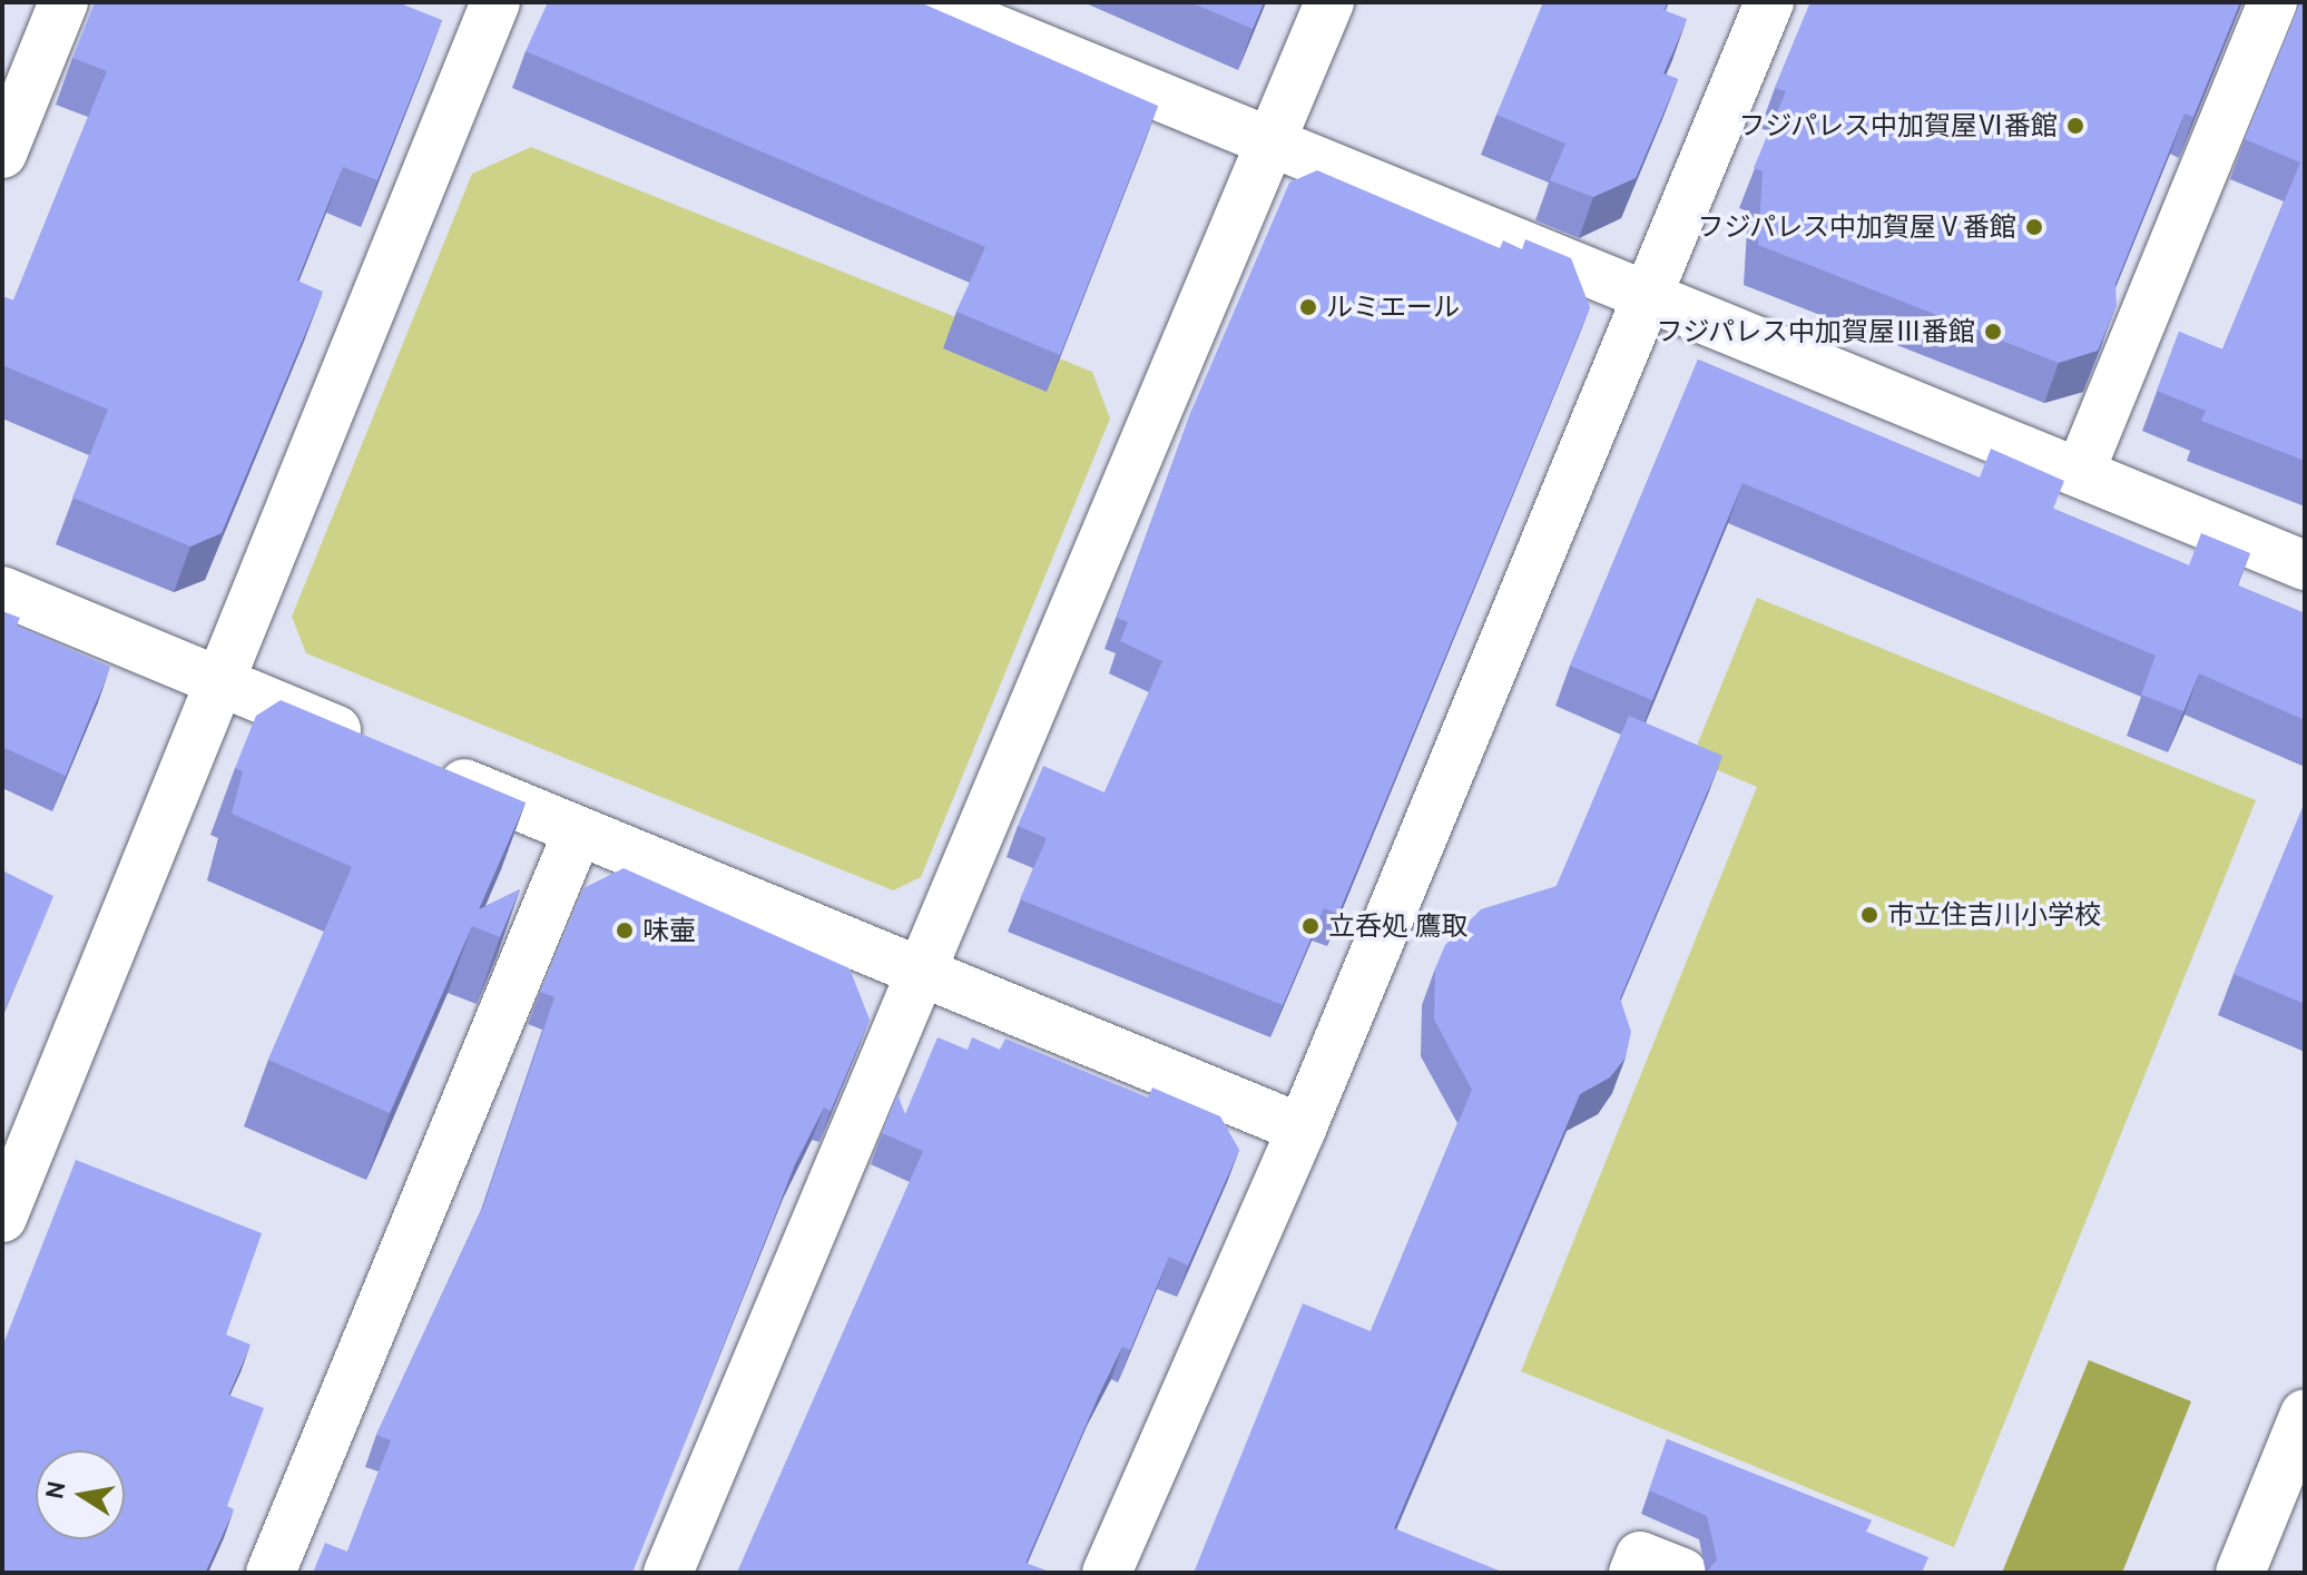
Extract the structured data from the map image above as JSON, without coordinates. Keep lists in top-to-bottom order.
{
  "places": [
    "フジパレス中加賀屋Ⅵ番館",
    "フジパレス中加賀屋Ⅴ番館",
    "ルミエール",
    "フジパレス中加賀屋Ⅲ番館",
    "市立住吉川小学校",
    "立呑処 鷹取",
    "味壷"
  ],
  "north": "left"
}
